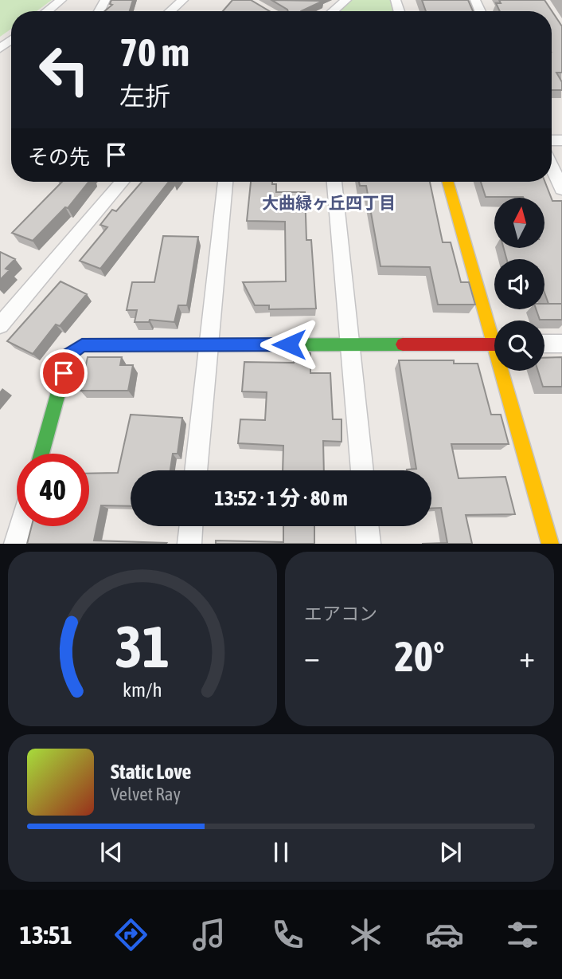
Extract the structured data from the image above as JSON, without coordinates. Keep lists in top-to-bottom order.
{
  "districts": ["大曲緑ヶ丘四丁目"],
  "north": "top",
  "page": {
    "turn": ["70 m", "左折"],
    "then": "その先",
    "limit": "40",
    "trip": "13:52 · 1 分 · 80 m",
    "tile": "エアコン",
    "heat": ["−", "20°", "+"],
    "song": ["Static Love", "Velvet Ray"],
    "tabs": "13:51",
    "gauge": ["31", "km/h"]
  }
}
